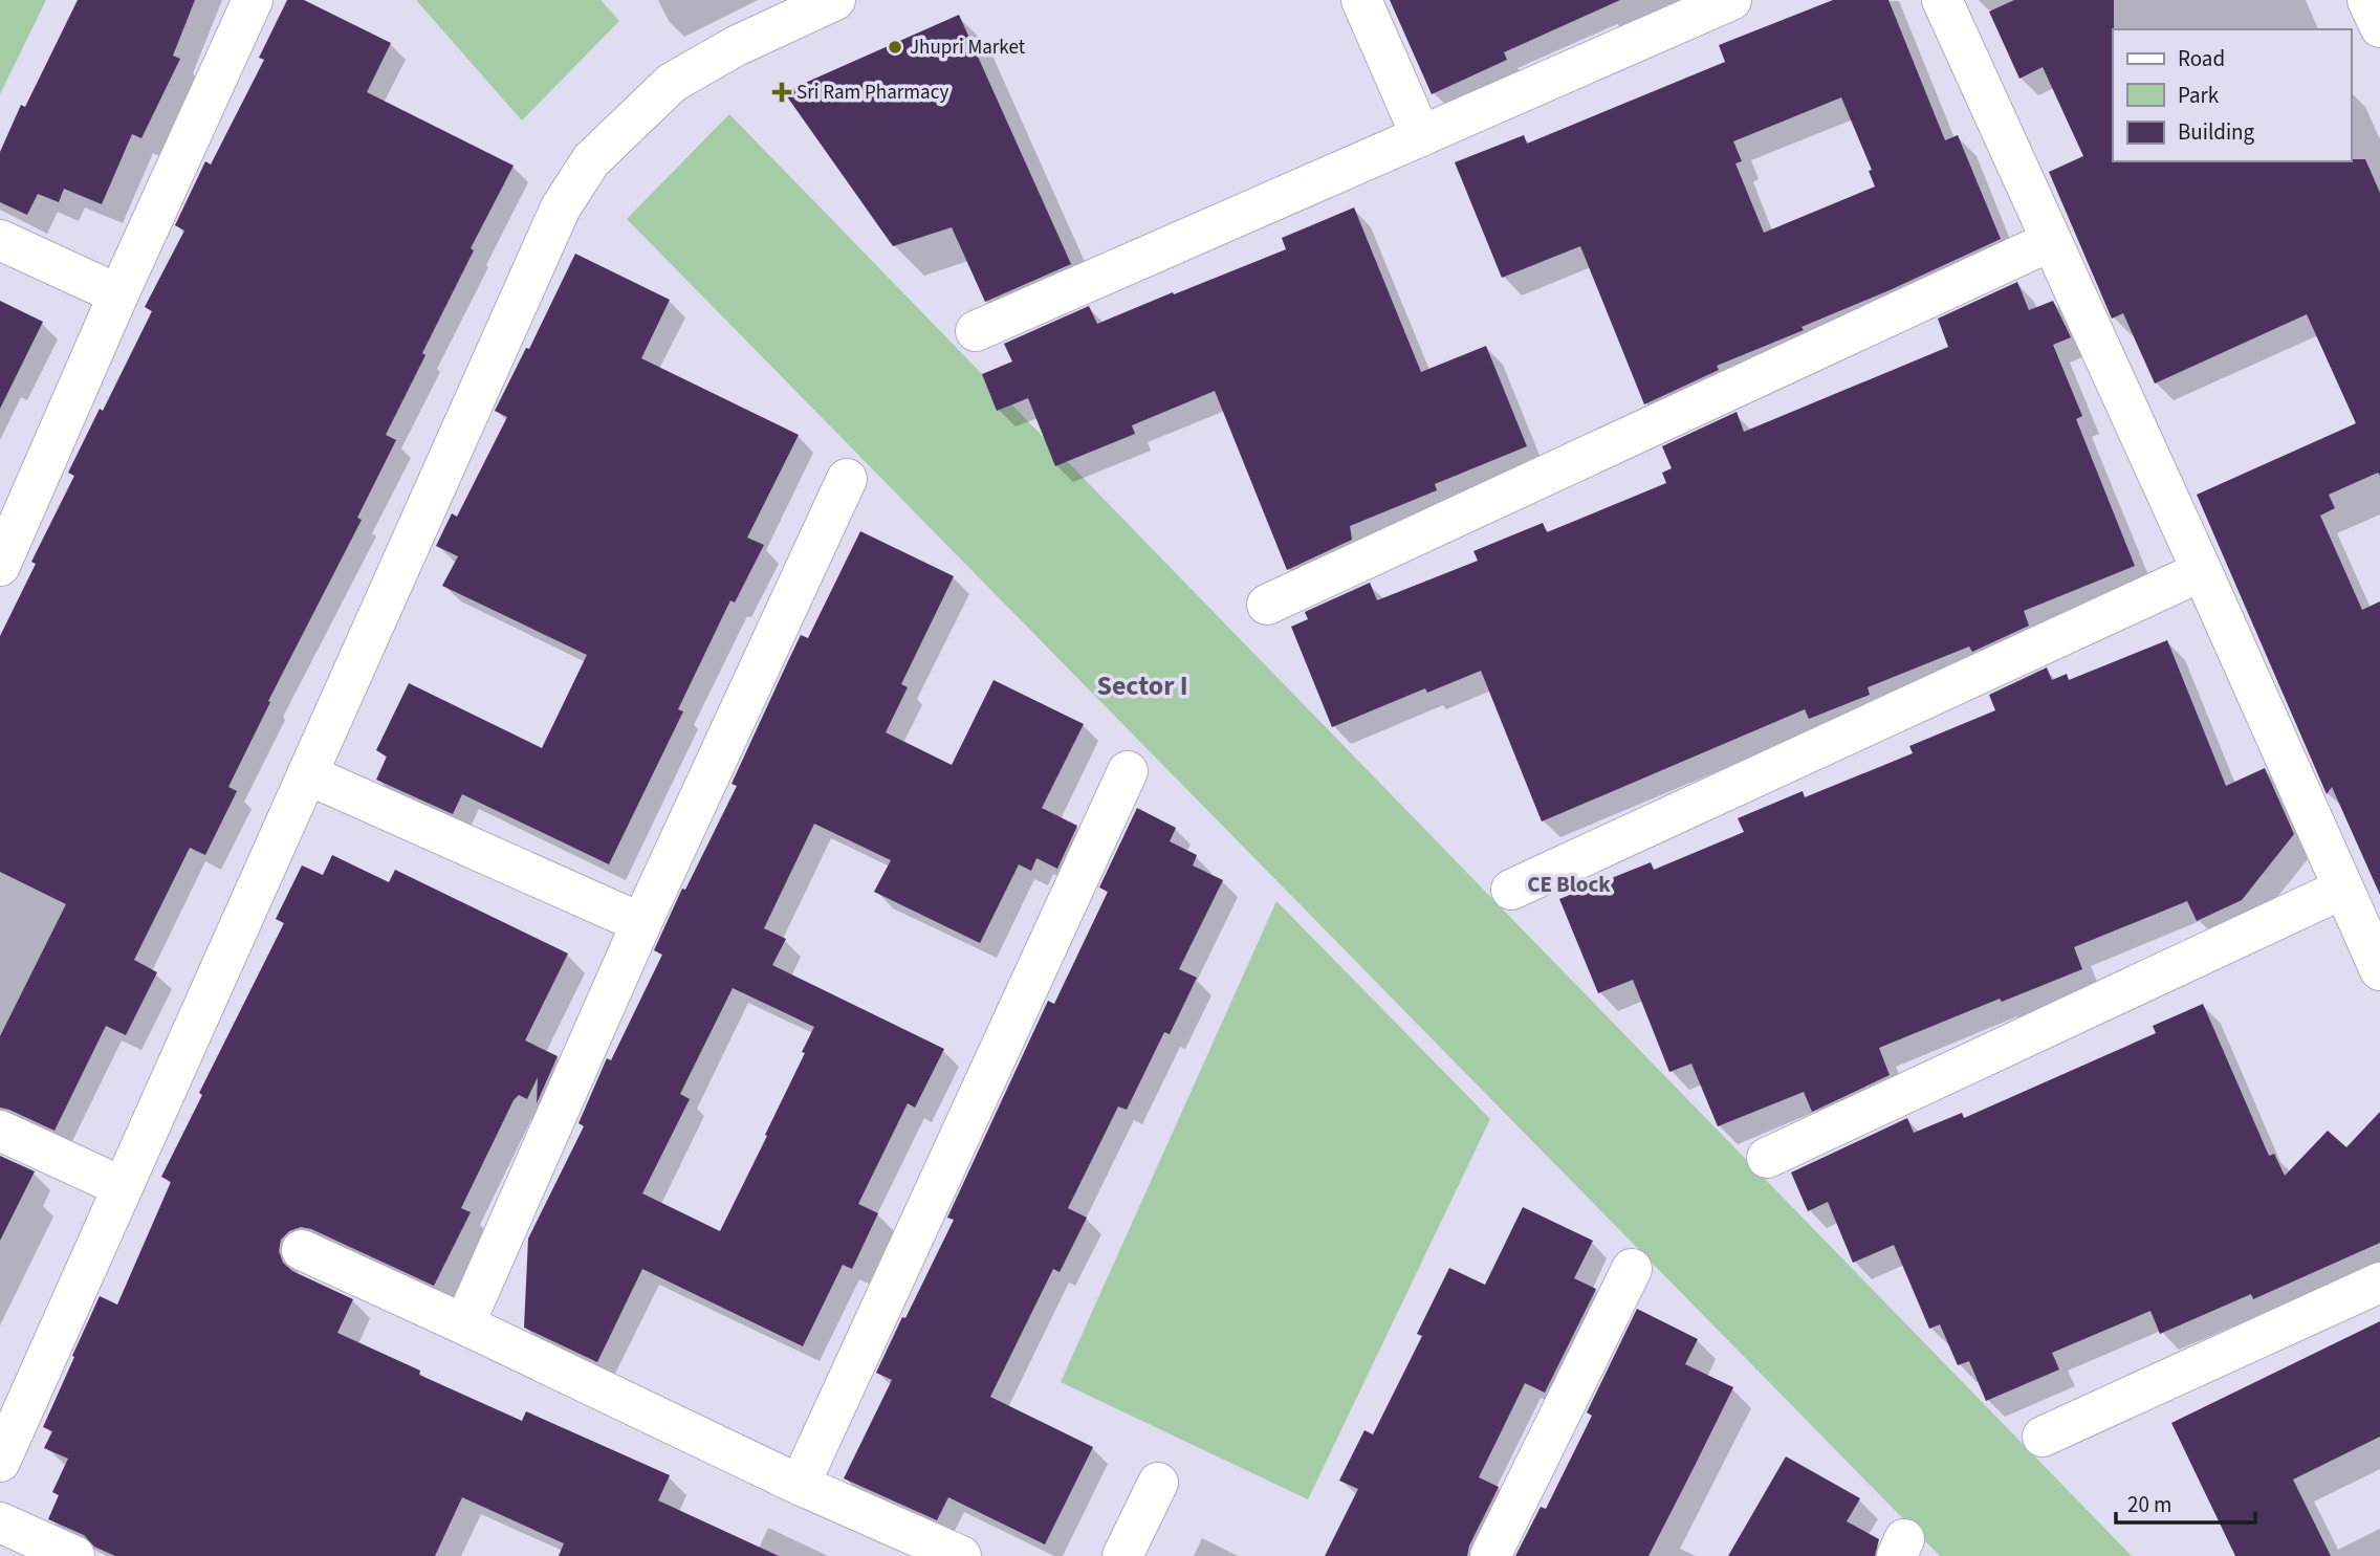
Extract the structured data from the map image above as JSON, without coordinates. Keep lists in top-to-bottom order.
{
  "districts": ["Sector I", "CE Block"],
  "places": {
    "other": ["Jhupri Market"],
    "health": ["Sri Ram Pharmacy"]
  },
  "legend": ["Road", "Park", "Building"],
  "scale_bar": "20 m"
}
